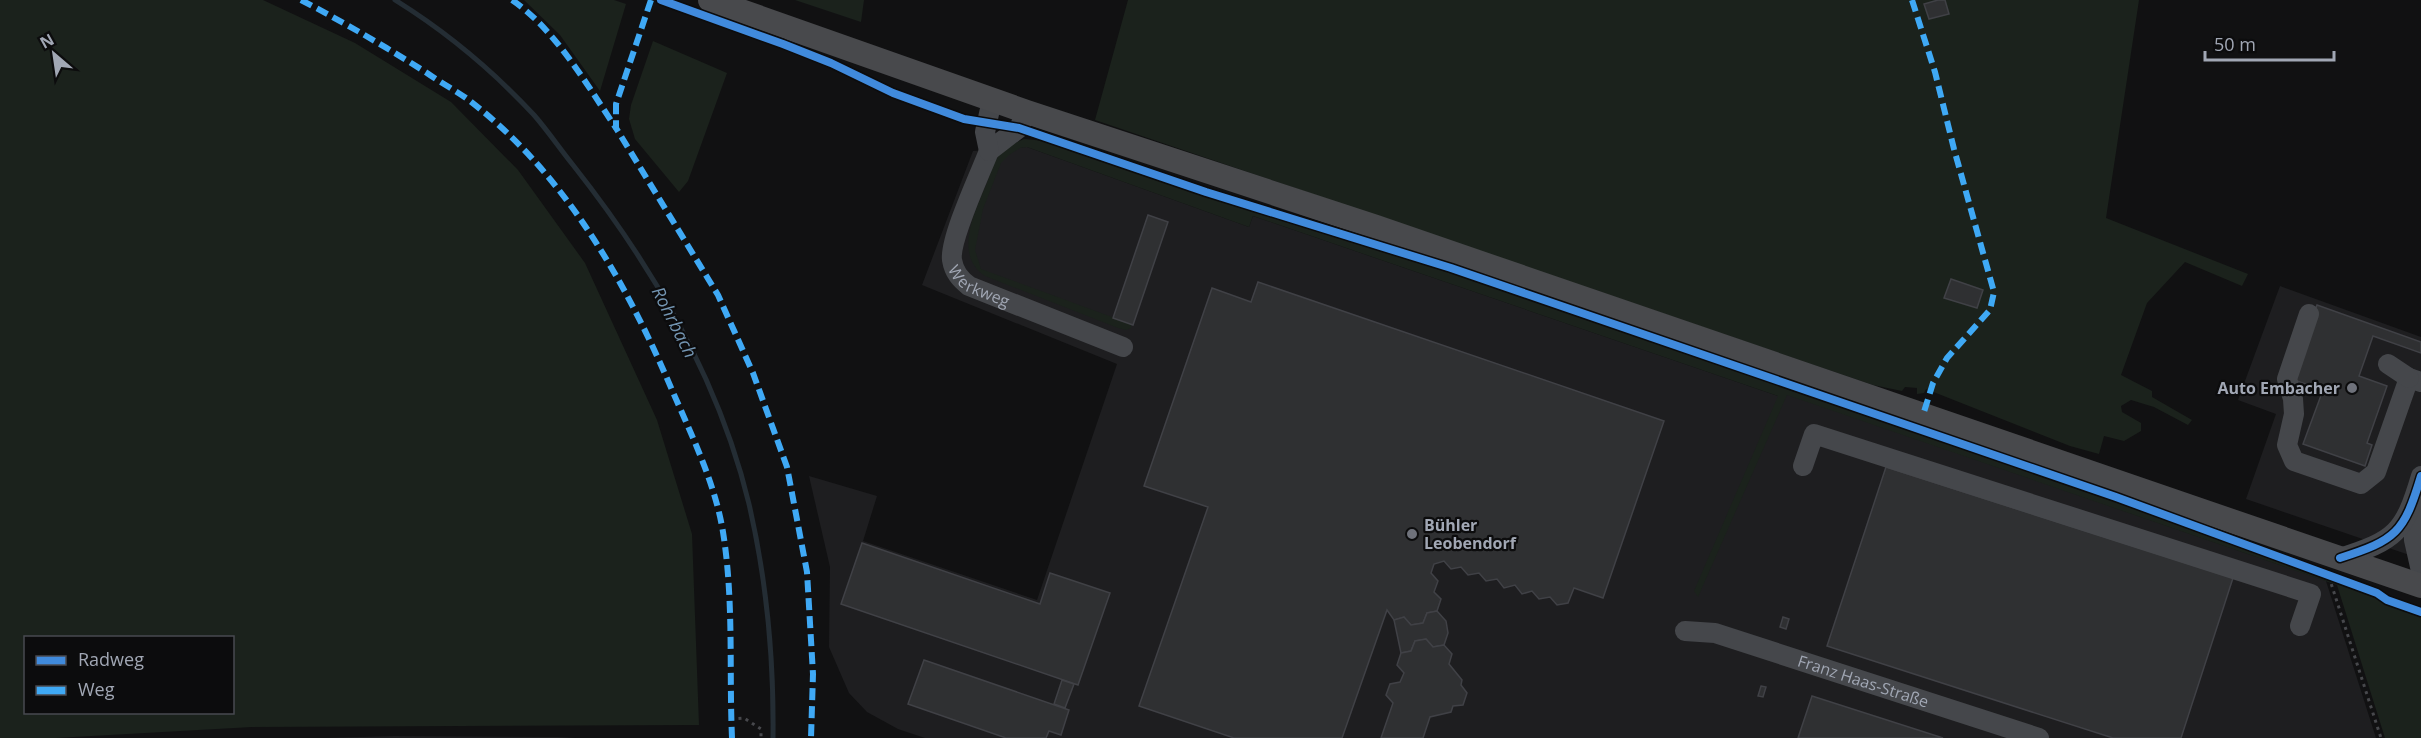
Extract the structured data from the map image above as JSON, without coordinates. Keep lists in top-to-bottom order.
{
  "streets": {
    "street": ["Werkweg", "Franz Haas-Straße"]
  },
  "water": ["Rohrbach"],
  "places": ["Auto Embacher", "Bühler Leobendorf"],
  "legend": ["Radweg", "Weg"],
  "scale_bar": "50 m",
  "north": "top left"
}
